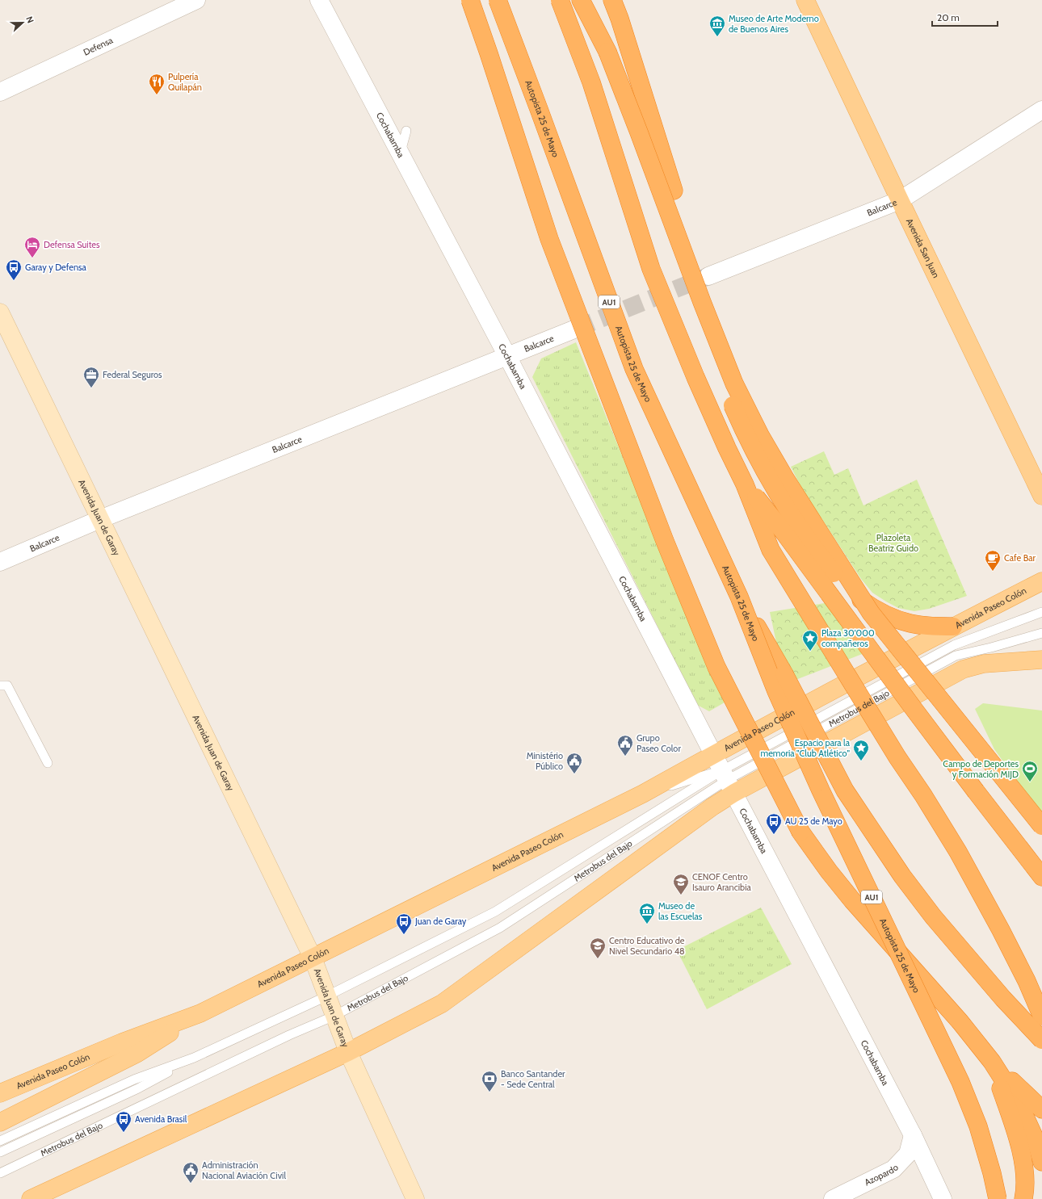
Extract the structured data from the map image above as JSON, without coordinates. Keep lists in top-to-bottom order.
{
  "streets": {
    "highway": ["Autopista 25 de Mayo", "AU1"],
    "main road": ["Avenida San Juan", "Avenida Juan de Garay", "Avenida Paseo Colón"],
    "street": [
      "Defensa",
      "Cochabamba",
      "Balcarce",
      "Azopardo"
    ],
    "lane": ["Metrobus del Bajo"]
  },
  "crossings": [
    ["Cochabamba", "Balcarce"],
    ["Cochabamba", "Avenida Paseo Colón"],
    ["Cochabamba", "Metrobus del Bajo"],
    ["Cochabamba", "Azopardo"],
    ["Balcarce", "Avenida San Juan"],
    ["Balcarce", "Avenida Juan de Garay"],
    ["Avenida Juan de Garay", "Avenida Paseo Colón"],
    ["Avenida Juan de Garay", "Metrobus del Bajo"],
    ["Avenida Paseo Colón", "Metrobus del Bajo"]
  ],
  "parks": ["Plazoleta Beatriz Guido"],
  "places": {
    "museum": ["Museo de Arte Moderno de Buenos Aires", "Museo de las Escuelas"],
    "restaurant": ["Pulpería Quilapán"],
    "hotel": ["Defensa Suites"],
    "bus stop": [
      "Garay y Defensa",
      "AU 25 de Mayo",
      "Juan de Garay",
      "Avenida Brasil"
    ],
    "office": ["Federal Seguros"],
    "cafe": ["Cafe Bar"],
    "place": ["Plaza 30'000 compañeros", "Espacio para la memoria \"Club Atlético\""],
    "public building": ["Grupo Paseo Color", "Ministério Público", "Administración Nacional Aviación Civil"],
    "sports": ["Campo de Deportes y Formación MIJD"],
    "school or university": ["CENOF Centro Isauro Arancibia", "Centro Educativo de Nivel Secundario 48"],
    "bank": ["Banco Santander - Sede Central"]
  },
  "scale_bar": "20 m",
  "north": "right"
}
